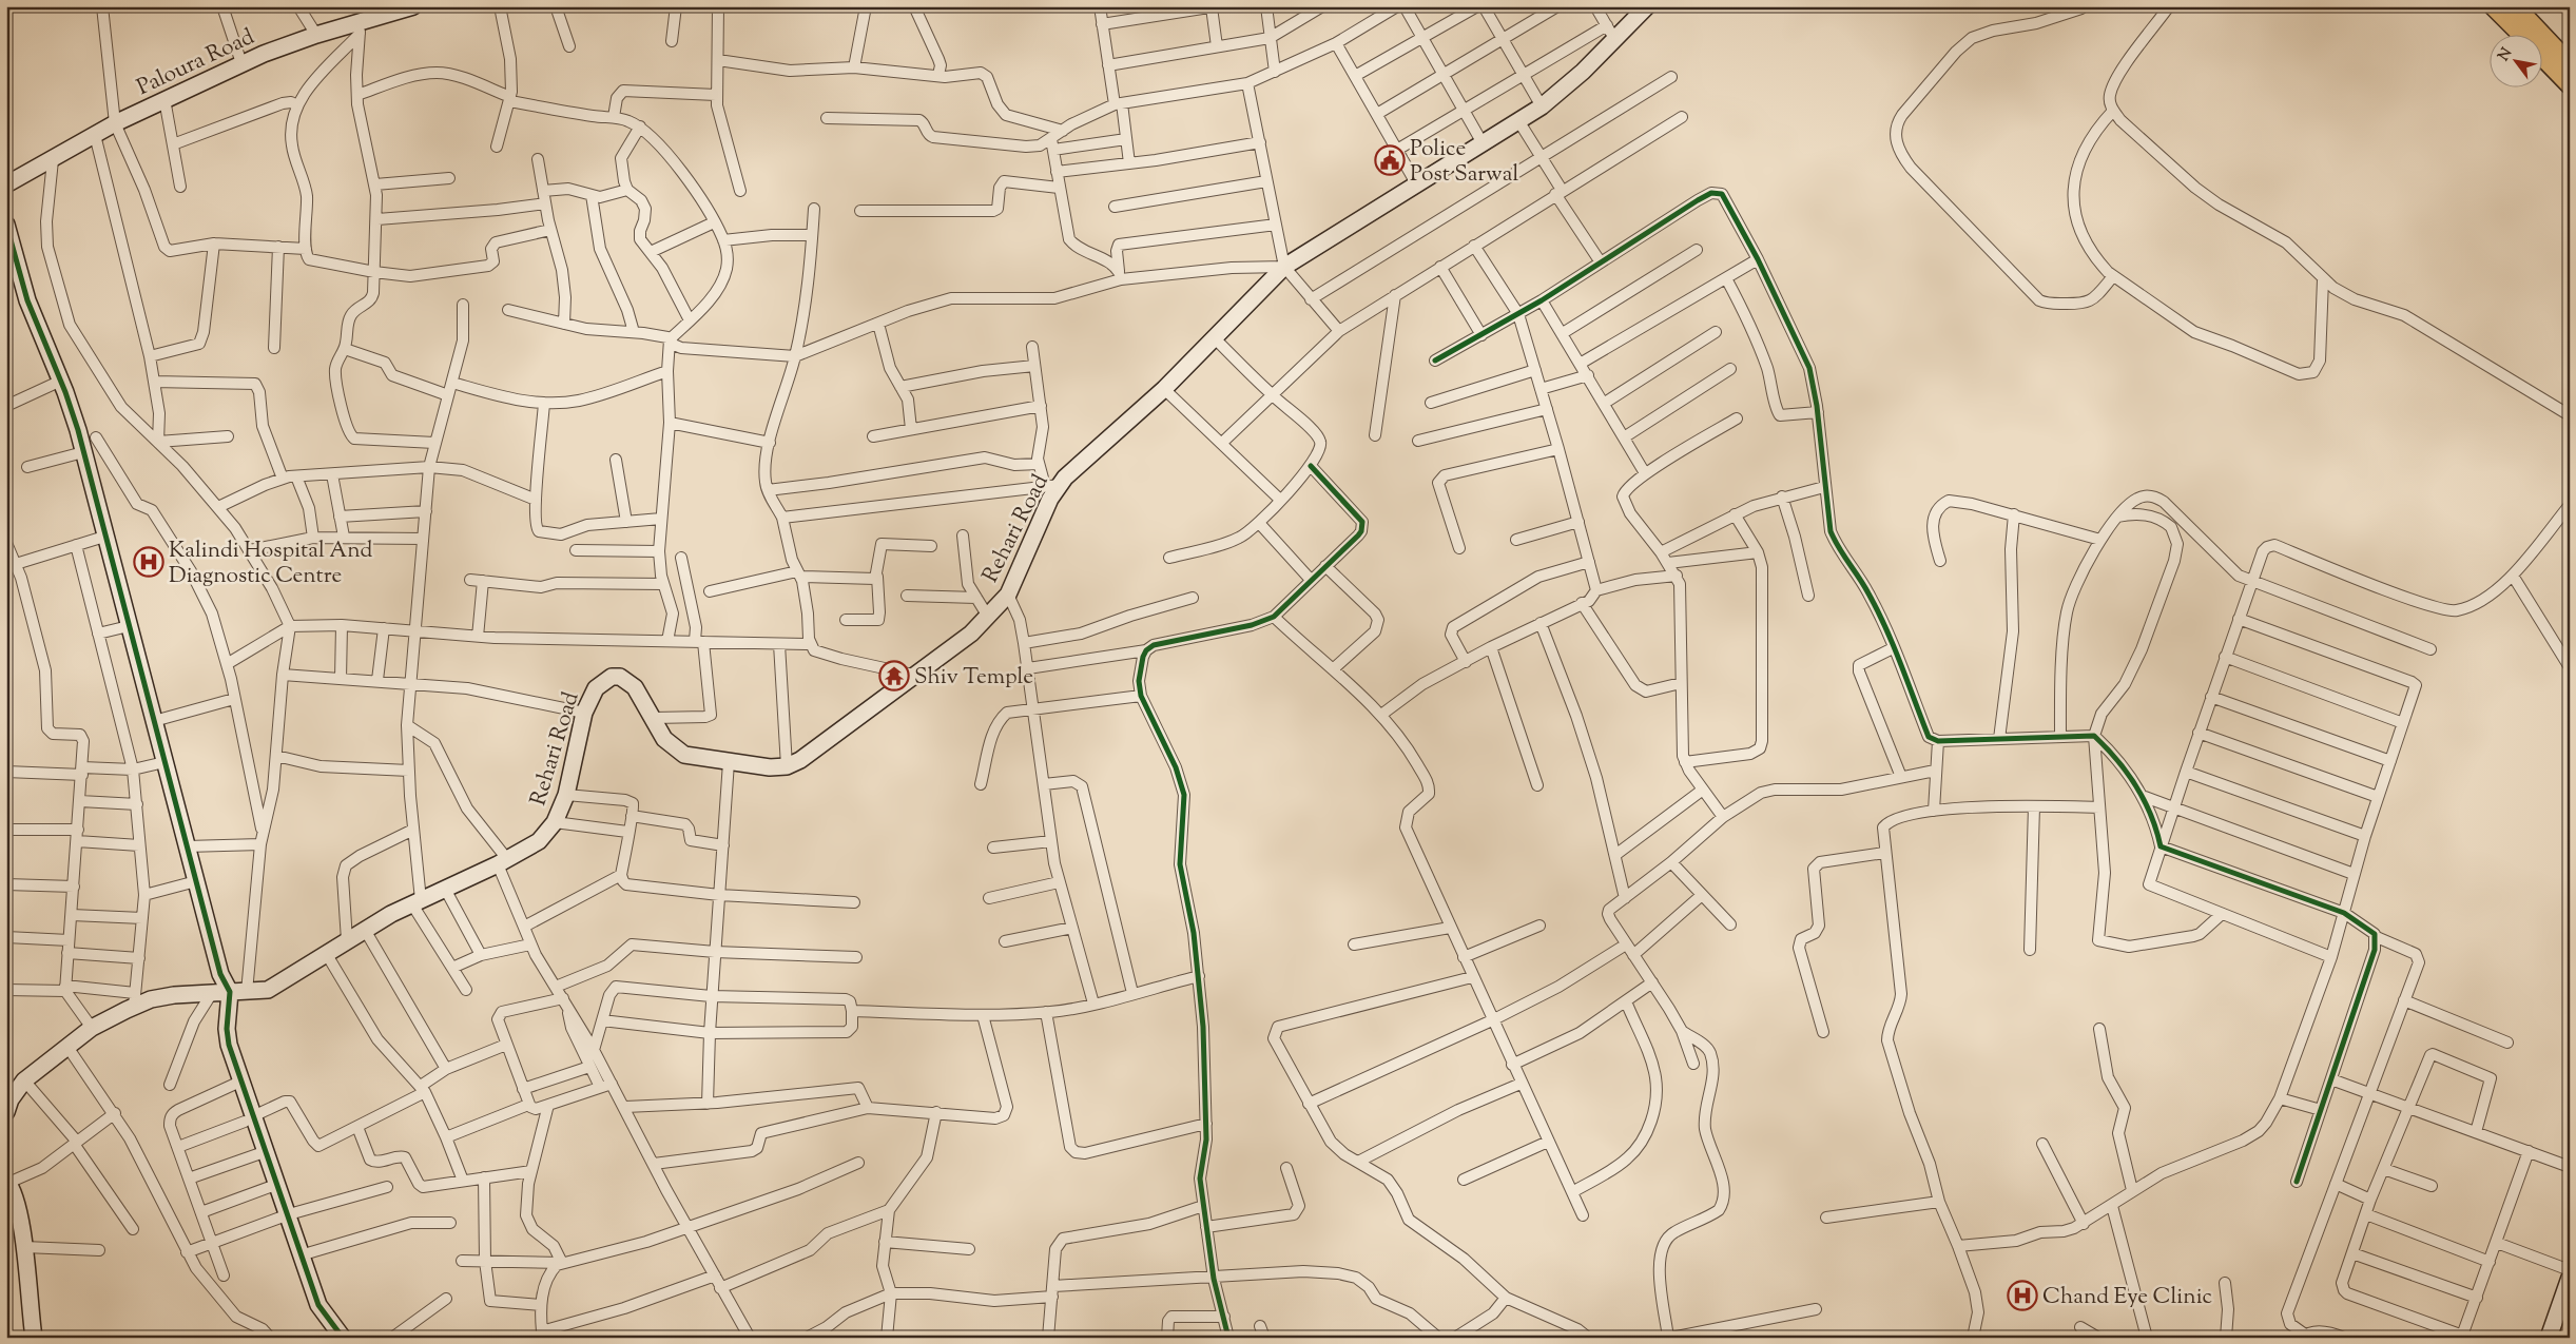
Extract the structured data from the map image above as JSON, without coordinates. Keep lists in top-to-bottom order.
{
  "streets": {
    "main road": ["Paloura Road", "Rehari Road"]
  },
  "places": {
    "public building": ["Police Post Sarwal"],
    "hospital": ["Kalindi Hospital And Diagnostic Centre", "Chand Eye Clinic"],
    "temple": ["Shiv Temple"]
  },
  "north": "top left"
}
